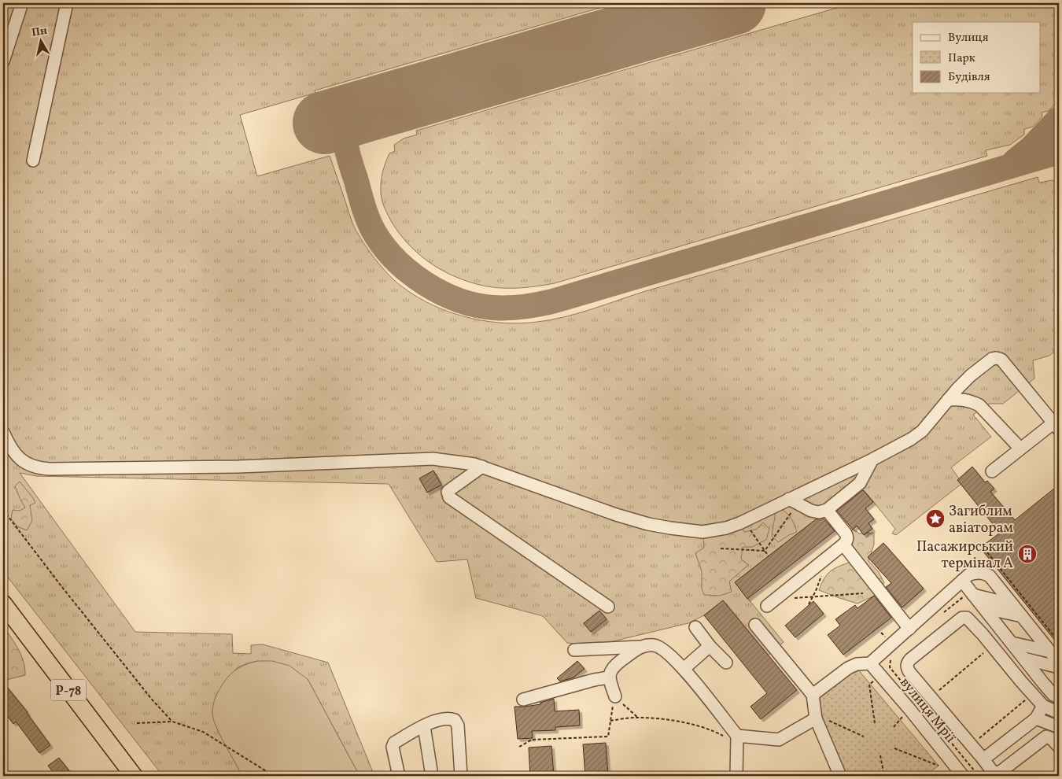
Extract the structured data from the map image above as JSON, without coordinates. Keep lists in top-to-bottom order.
{
  "streets": {
    "highway": ["Р-78"],
    "street": ["вулиця Мрії"]
  },
  "places": {
    "place": ["Загиблим авіаторам"],
    "building": ["Пасажирський термінал A"]
  },
  "legend": ["Вулиця", "Парк", "Будівля"],
  "north": "top"
}
